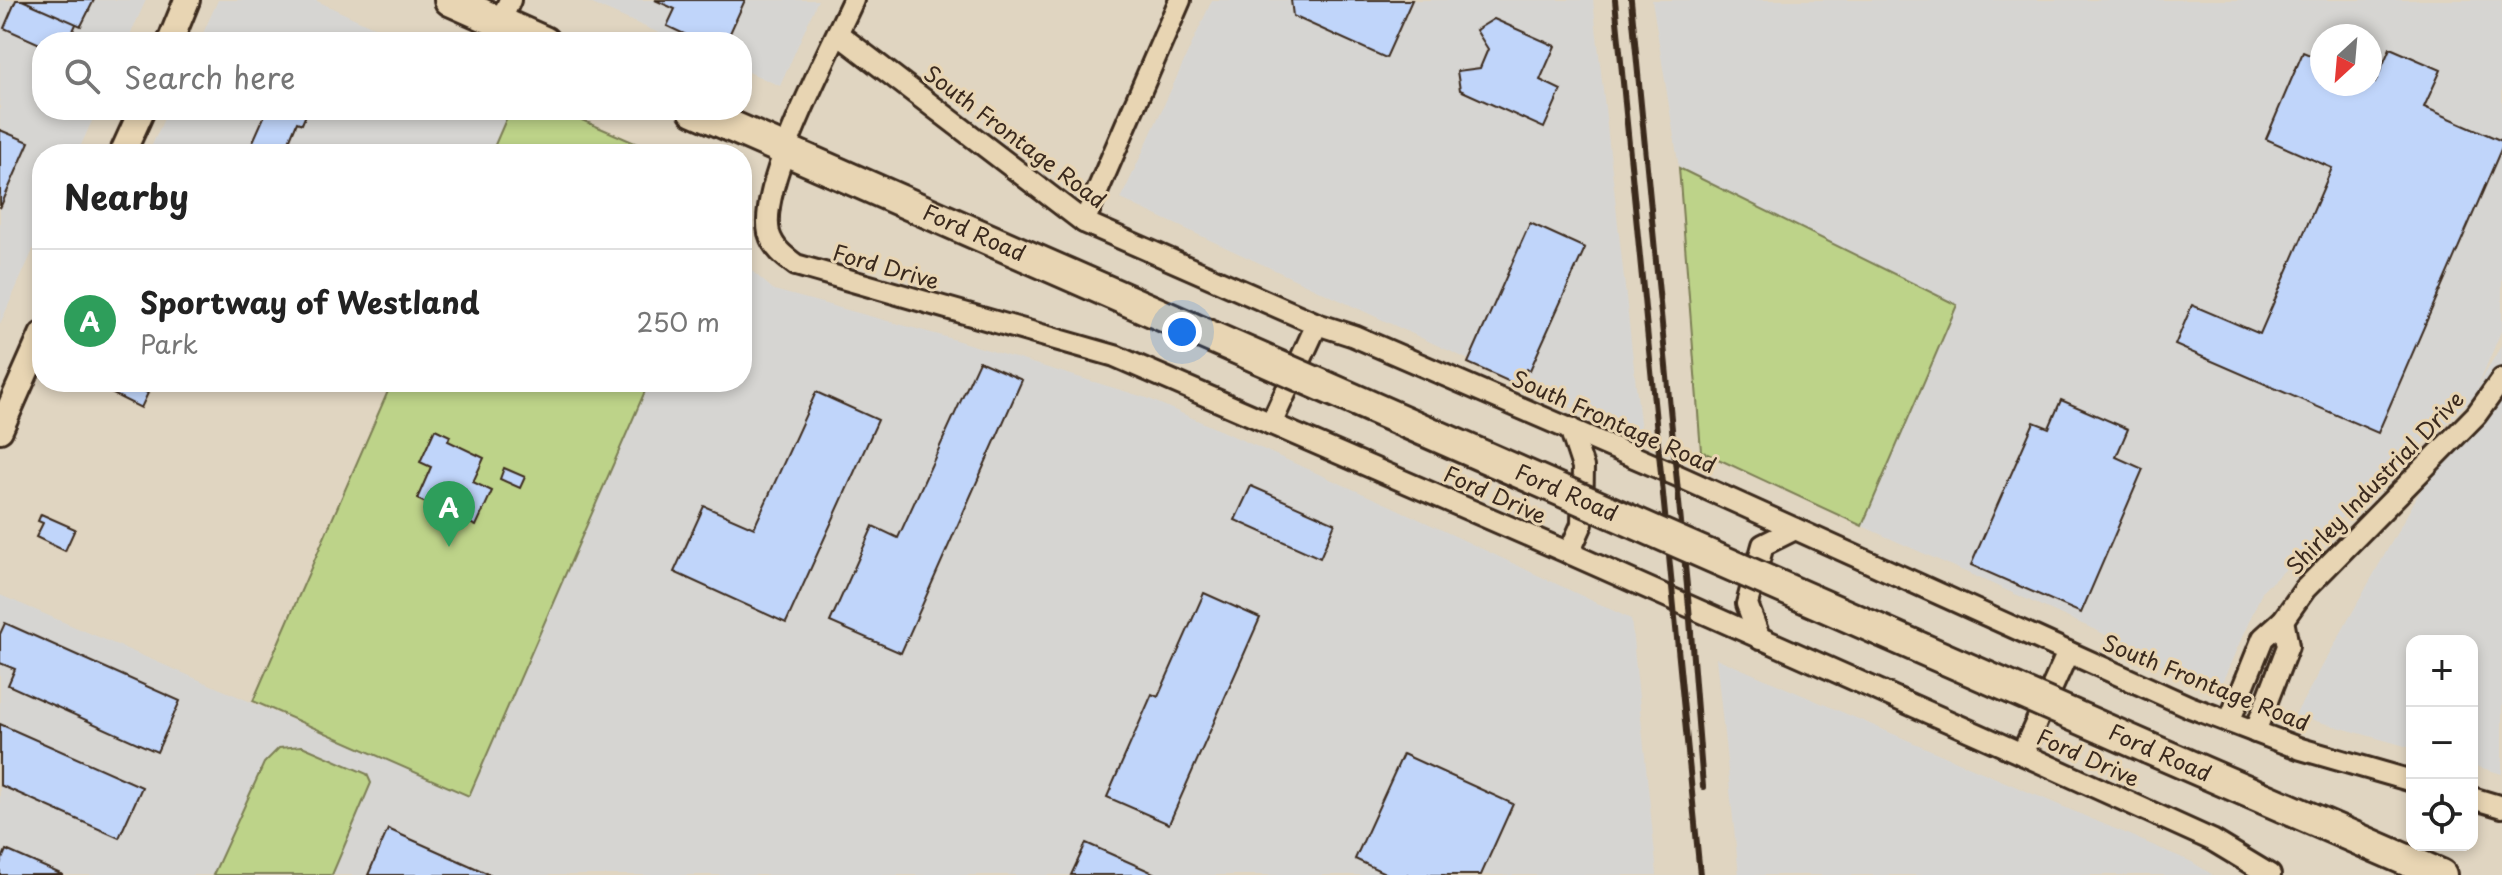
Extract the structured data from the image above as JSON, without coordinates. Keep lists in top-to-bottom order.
{
  "streets": {
    "main road": ["Ford Road"],
    "street": ["South Frontage Road", "Ford Drive", "Shirley Industrial Drive"]
  },
  "crossings": [
    ["South Frontage Road", "Ford Drive"],
    ["South Frontage Road", "Shirley Industrial Drive"],
    ["Ford Road", "Ford Drive"]
  ],
  "north": "bottom left",
  "page": {
    "search": "Search here",
    "heading": "Nearby",
    "list": [
      {
        "mark": "A",
        "name": "Sportway of Westland",
        "note": "Park",
        "value": "250 m"
      }
    ],
    "pins": "A",
    "map_buttons": ["+", "−"]
  }
}
